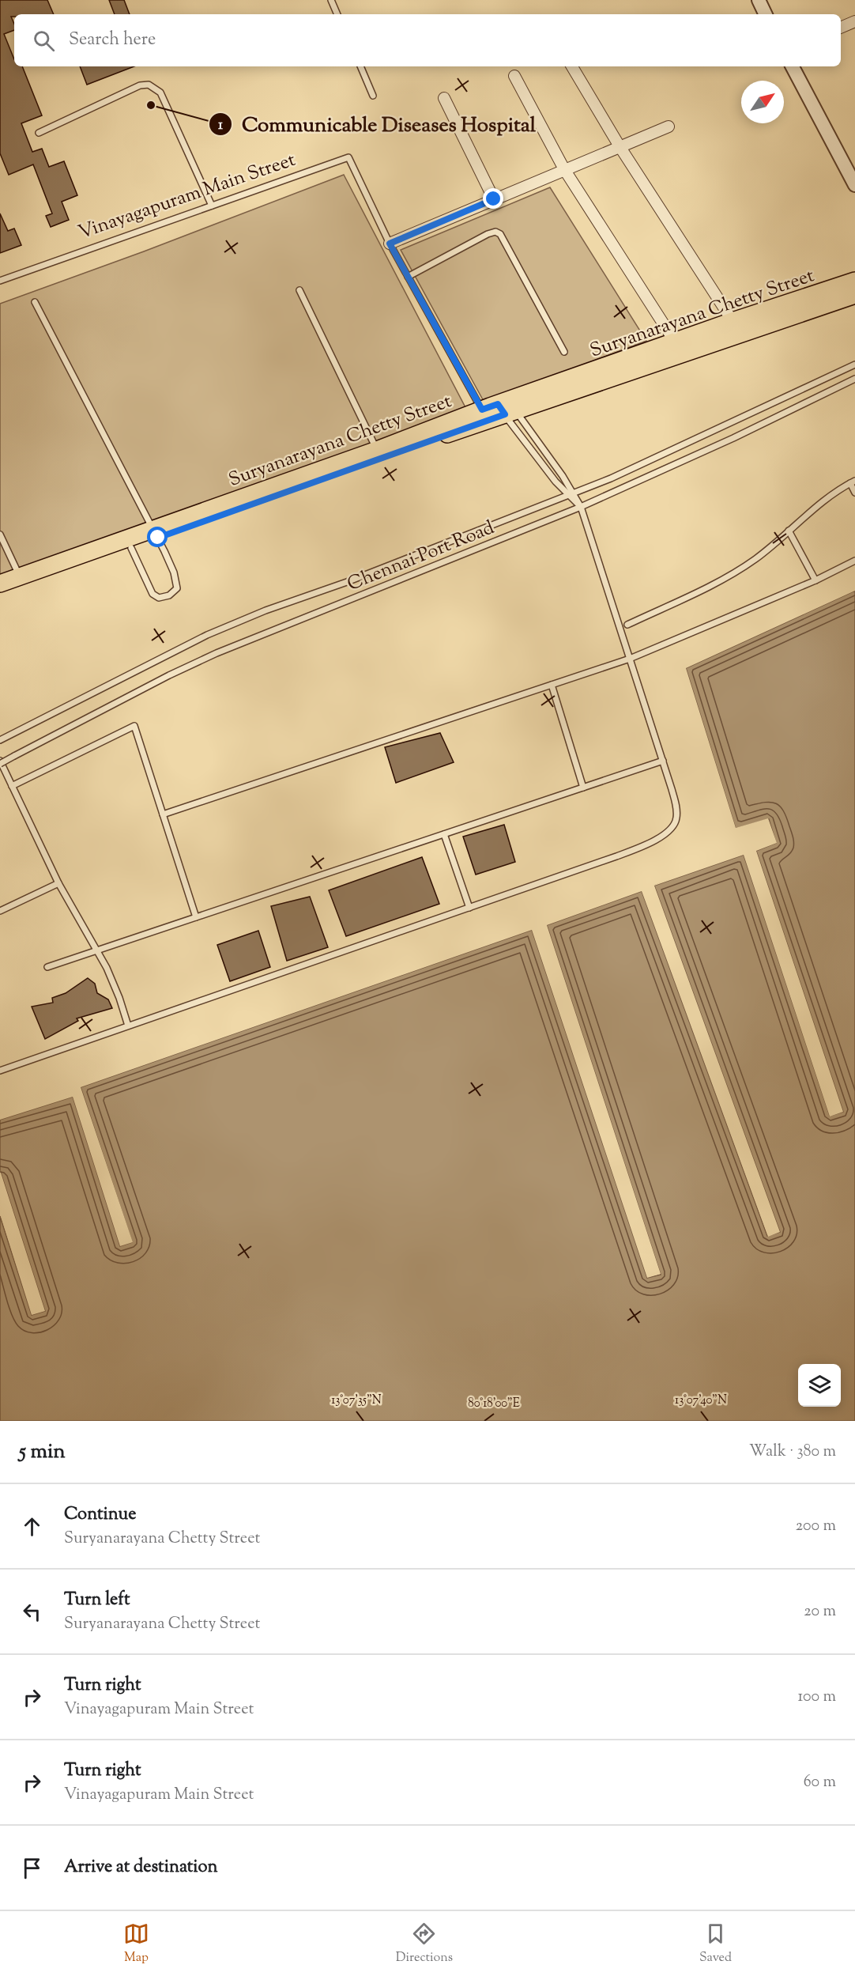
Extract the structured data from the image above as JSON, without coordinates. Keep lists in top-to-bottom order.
{
  "streets": {
    "main road": ["Suryanarayana Chetty Street"],
    "lane": ["Vinayagapuram Main Street", "Chennai Port Road"]
  },
  "crossings": [
    ["Vinayagapuram Main Street", "Suryanarayana Chetty Street"]
  ],
  "places": ["Communicable Diseases Hospital"],
  "north": "top right",
  "page": {
    "search": "Search here",
    "heading": ["5 min", "Walk · 380 m"],
    "list": [
      ["Continue", "Suryanarayana Chetty Street", "200 m"],
      ["Turn left", "Suryanarayana Chetty Street", "20 m"],
      ["Turn right", "Vinayagapuram Main Street", "100 m"],
      ["Turn right", "Vinayagapuram Main Street", "60 m"],
      "Arrive at destination"
    ],
    "nav": ["Map", "Directions", "Saved"]
  },
  "coordinates": ["13°07'35\"N", "13°07'40\"N", "80°18'00\"E"]
}
